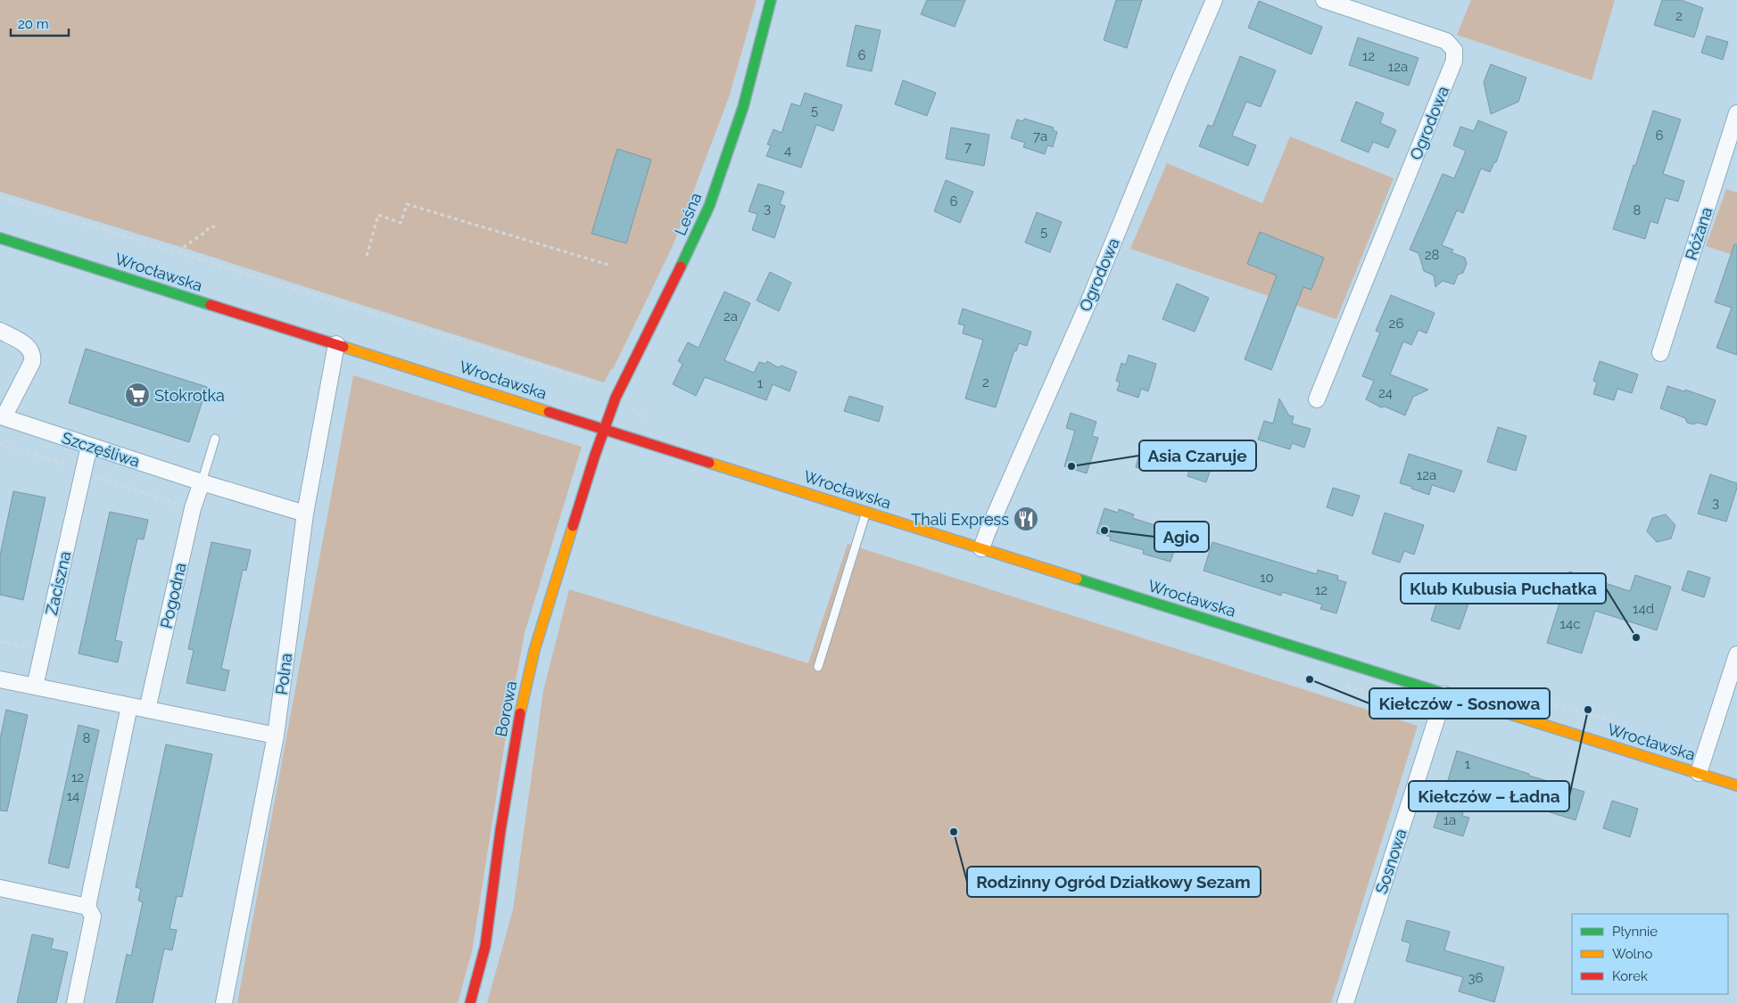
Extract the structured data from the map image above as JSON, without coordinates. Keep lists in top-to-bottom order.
{
  "streets": {
    "street": [
      "Ogrodowa",
      "Leśna",
      "Różana",
      "Wrocławska",
      "Szczęśliwa",
      "Zaciszna",
      "Pogodna",
      "Polna",
      "Borowa",
      "Sosnowa"
    ]
  },
  "crossings": [
    ["Ogrodowa", "Wrocławska"],
    ["Leśna", "Wrocławska"],
    ["Leśna", "Borowa"],
    ["Wrocławska", "Polna"],
    ["Wrocławska", "Borowa"],
    ["Wrocławska", "Sosnowa"],
    ["Szczęśliwa", "Zaciszna"],
    ["Szczęśliwa", "Pogodna"],
    ["Szczęśliwa", "Polna"]
  ],
  "places": {
    "supermarket": ["Stokrotka"],
    "other": [
      "Asia Czaruje",
      "Agio",
      "Klub Kubusia Puchatka",
      "Kiełczów - Sosnowa",
      "Kiełczów – Ładna",
      "Rodzinny Ogród Działkowy Sezam"
    ],
    "restaurant": ["Thali Express"]
  },
  "house_numbers": [
    "2",
    "6",
    "12",
    "12a",
    "5",
    "6",
    "7a",
    "7",
    "4",
    "6",
    "3",
    "8",
    "5",
    "28",
    "2a",
    "26",
    "2",
    "1",
    "24",
    "12a",
    "3",
    "10",
    "12",
    "14d",
    "14c",
    "8",
    "1",
    "12",
    "14",
    "1a",
    "36"
  ],
  "legend": ["Płynnie", "Wolno", "Korek"],
  "scale_bar": "20 m"
}
